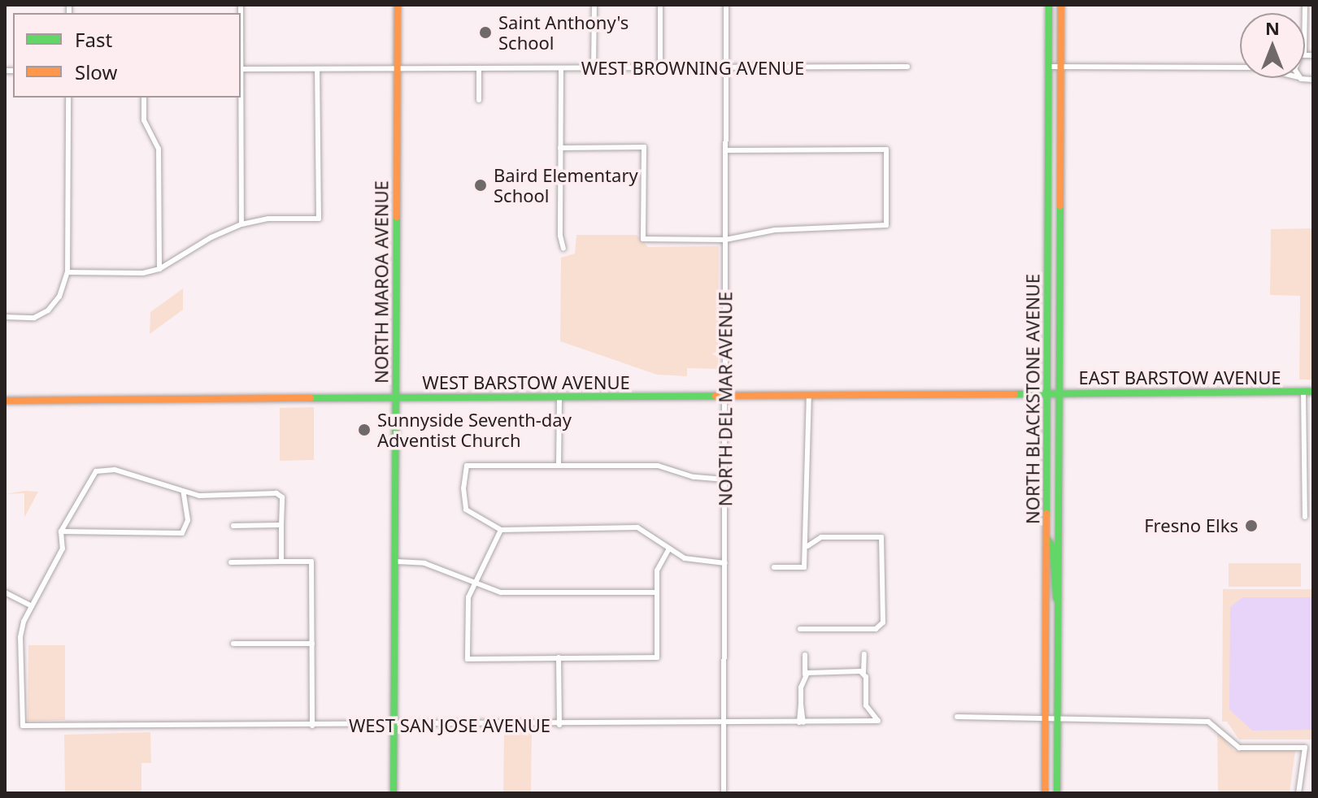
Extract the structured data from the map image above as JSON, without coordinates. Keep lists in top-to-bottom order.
{
  "streets": {
    "main road": [
      "NORTH MAROA AVENUE",
      "EAST BARSTOW AVENUE",
      "WEST BARSTOW AVENUE",
      "NORTH BLACKSTONE AVENUE"
    ],
    "street": ["WEST BROWNING AVENUE", "NORTH DEL MAR AVENUE", "WEST SAN JOSE AVENUE"]
  },
  "crossings": [
    ["WEST BROWNING AVENUE", "NORTH MAROA AVENUE"],
    ["WEST BROWNING AVENUE", "NORTH DEL MAR AVENUE"],
    ["NORTH MAROA AVENUE", "WEST BARSTOW AVENUE"],
    ["NORTH MAROA AVENUE", "WEST SAN JOSE AVENUE"],
    ["EAST BARSTOW AVENUE", "WEST BARSTOW AVENUE"],
    ["EAST BARSTOW AVENUE", "NORTH BLACKSTONE AVENUE"],
    ["WEST BARSTOW AVENUE", "NORTH DEL MAR AVENUE"],
    ["WEST BARSTOW AVENUE", "NORTH BLACKSTONE AVENUE"],
    ["NORTH DEL MAR AVENUE", "WEST SAN JOSE AVENUE"]
  ],
  "places": [
    "Saint Anthony's School",
    "Baird Elementary School",
    "Sunnyside Seventh-day Adventist Church",
    "Fresno Elks"
  ],
  "legend": ["Fast", "Slow"],
  "north": "top"
}
